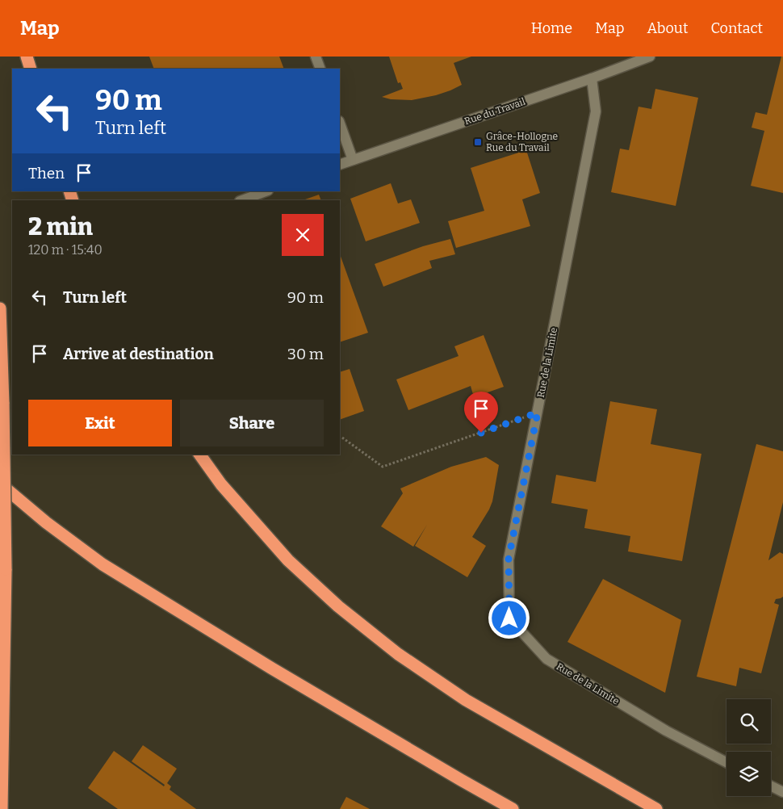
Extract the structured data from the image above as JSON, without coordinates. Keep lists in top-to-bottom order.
{
  "streets": {
    "street": ["Rue du Travail", "Rue de la Limite"]
  },
  "crossings": [
    ["Rue du Travail", "Rue de la Limite"]
  ],
  "places": {
    "transit": ["Grâce-Hollogne Rue du Travail"]
  },
  "page": {
    "header": "Map",
    "nav": [
      "Home",
      "Map",
      "About",
      "Contact"
    ],
    "turn": ["90 m", "Turn left"],
    "then": "Then",
    "heading": ["2 min", "120 m · 15:40"],
    "list": [
      {
        "name": "Turn left",
        "value": "90 m"
      },
      {
        "name": "Arrive at destination",
        "value": "30 m"
      }
    ],
    "buttons": ["Exit", "Share"]
  }
}
